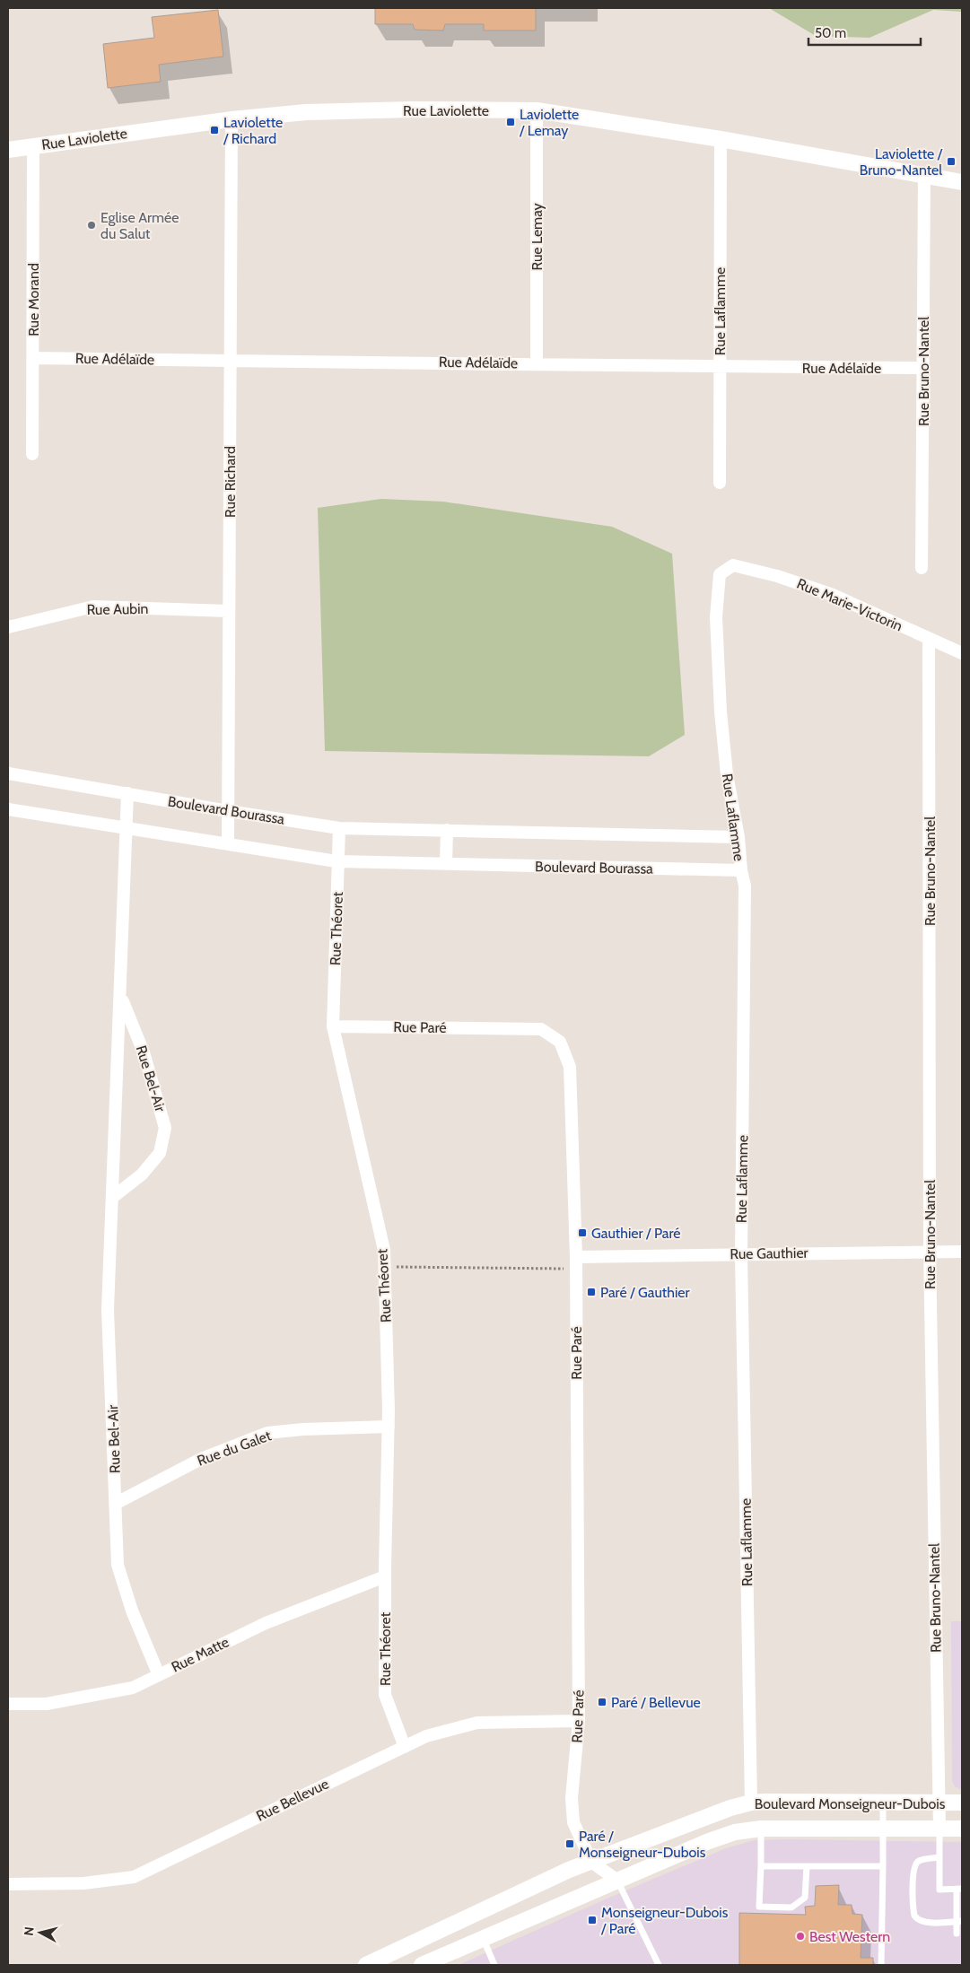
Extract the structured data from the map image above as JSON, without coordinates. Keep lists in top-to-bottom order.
{
  "streets": {
    "street": [
      "Rue Laviolette",
      "Rue Lemay",
      "Rue Morand",
      "Rue Laflamme",
      "Rue Adélaïde",
      "Rue Bruno-Nantel",
      "Rue Richard",
      "Rue Marie-Victorin",
      "Rue Aubin",
      "Boulevard Bourassa",
      "Rue Théoret",
      "Rue Paré",
      "Rue Bel-Air",
      "Rue Gauthier",
      "Rue du Galet",
      "Rue Matte",
      "Rue Bellevue",
      "Boulevard Monseigneur-Dubois"
    ]
  },
  "crossings": [
    ["Rue Laviolette", "Rue Lemay"],
    ["Rue Laviolette", "Rue Morand"],
    ["Rue Laviolette", "Rue Laflamme"],
    ["Rue Laviolette", "Rue Bruno-Nantel"],
    ["Rue Laviolette", "Rue Richard"],
    ["Rue Lemay", "Rue Adélaïde"],
    ["Rue Morand", "Rue Adélaïde"],
    ["Rue Laflamme", "Rue Adélaïde"],
    ["Rue Laflamme", "Rue Marie-Victorin"],
    ["Rue Laflamme", "Boulevard Bourassa"],
    ["Rue Laflamme", "Rue Gauthier"],
    ["Rue Laflamme", "Boulevard Monseigneur-Dubois"],
    ["Rue Adélaïde", "Rue Bruno-Nantel"],
    ["Rue Adélaïde", "Rue Richard"],
    ["Rue Bruno-Nantel", "Rue Marie-Victorin"],
    ["Rue Bruno-Nantel", "Rue Gauthier"],
    ["Rue Bruno-Nantel", "Boulevard Monseigneur-Dubois"],
    ["Rue Richard", "Rue Aubin"],
    ["Rue Richard", "Boulevard Bourassa"],
    ["Boulevard Bourassa", "Rue Théoret"],
    ["Boulevard Bourassa", "Rue Bel-Air"],
    ["Rue Théoret", "Rue Paré"],
    ["Rue Théoret", "Rue du Galet"],
    ["Rue Théoret", "Rue Matte"],
    ["Rue Théoret", "Rue Bellevue"],
    ["Rue Paré", "Rue Gauthier"],
    ["Rue Paré", "Rue Bellevue"],
    ["Rue Paré", "Boulevard Monseigneur-Dubois"],
    ["Rue Bel-Air", "Rue du Galet"],
    ["Rue Bel-Air", "Rue Matte"]
  ],
  "places": {
    "transit": [
      "Laviolette / Lemay",
      "Laviolette / Richard",
      "Laviolette / Bruno-Nantel",
      "Gauthier / Paré",
      "Paré / Gauthier",
      "Paré / Bellevue",
      "Paré / Monseigneur-Dubois",
      "Monseigneur-Dubois / Paré"
    ],
    "other": ["Eglise Armée du Salut", "Best Western"]
  },
  "scale_bar": "50 m",
  "north": "left"
}
